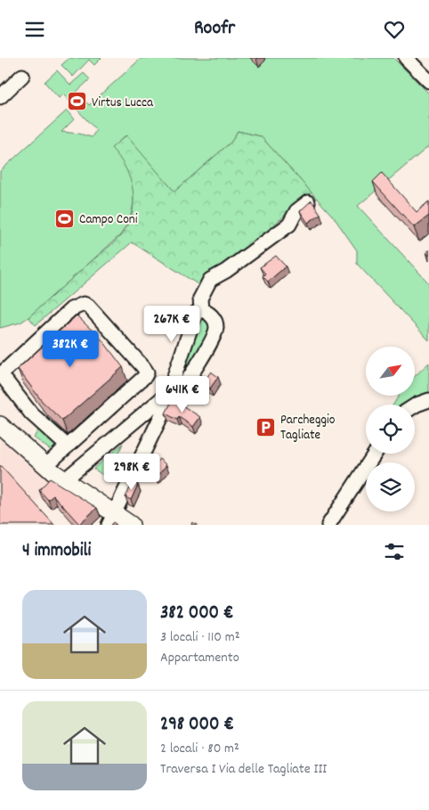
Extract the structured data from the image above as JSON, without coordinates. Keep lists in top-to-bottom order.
{
  "places": {
    "sports": ["Virtus Lucca", "Campo Coni"],
    "parking": ["Parcheggio Tagliate"]
  },
  "north": "top right",
  "page": {
    "header": "Roofr",
    "price": [
      "267K €",
      "382K €",
      "641K €",
      "298K €"
    ],
    "heading": "4 immobili",
    "list": [
      {
        "name": "382 000 €",
        "note": "3 locali · 110 m² · Appartamento"
      },
      {
        "name": "298 000 €",
        "note": "2 locali · 80 m² · Traversa I Via delle Tagliate III"
      }
    ]
  }
}
